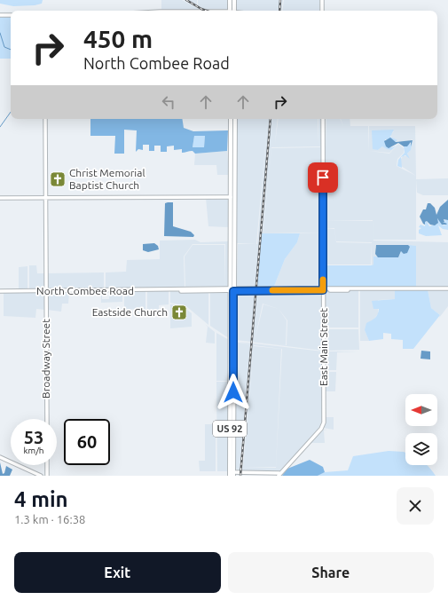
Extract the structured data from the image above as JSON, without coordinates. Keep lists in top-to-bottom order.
{
  "streets": {
    "main road": [
      "North Combee Road",
      "East Main Street",
      "Broadway Street",
      "US 92"
    ]
  },
  "crossings": [
    ["North Combee Road", "East Main Street"],
    ["North Combee Road", "Broadway Street"],
    ["North Combee Road", "US 92"]
  ],
  "places": {
    "church": ["Christ Memorial Baptist Church", "Eastside Church"]
  },
  "north": "left",
  "page": {
    "turn": ["450 m", "North Combee Road"],
    "speed": "53 km/h",
    "limit": "60",
    "heading": ["4 min", "1.3 km · 16:38"],
    "buttons": ["Exit", "Share"]
  }
}
